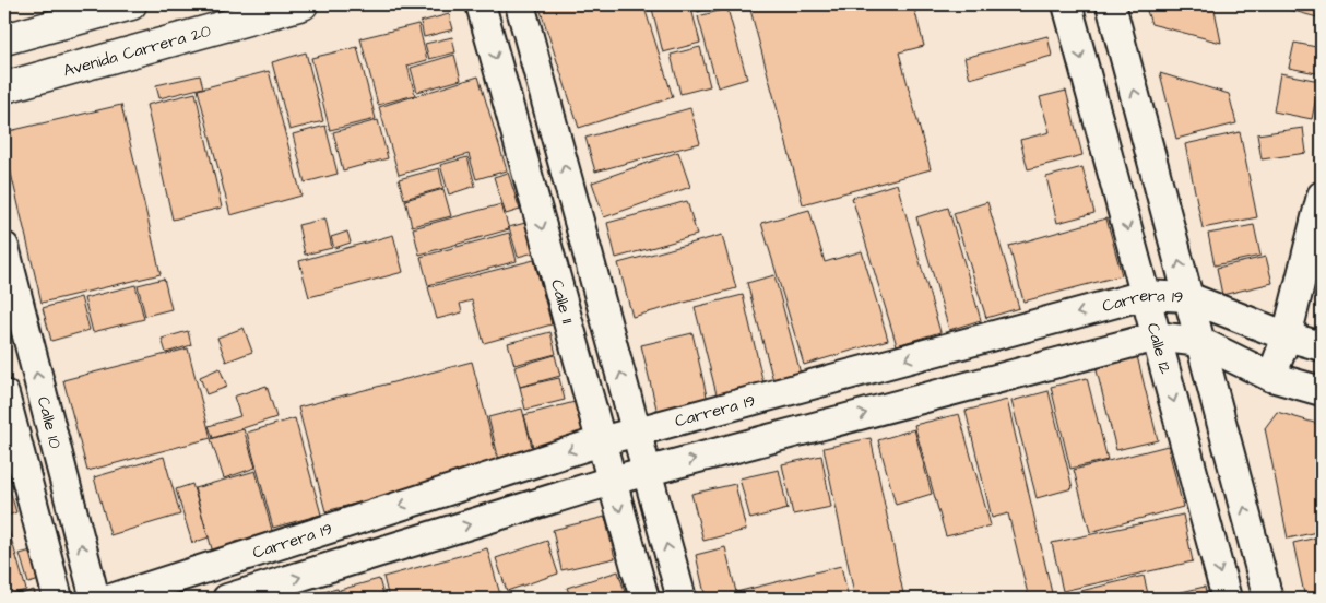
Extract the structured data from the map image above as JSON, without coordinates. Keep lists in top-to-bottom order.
{
  "streets": {
    "main road": ["Avenida Carrera 20"],
    "street": [
      "Calle 11",
      "Carrera 19",
      "Calle 12",
      "Calle 10"
    ]
  },
  "crossings": [
    ["Calle 11", "Carrera 19"],
    ["Carrera 19", "Calle 12"]
  ]
}
